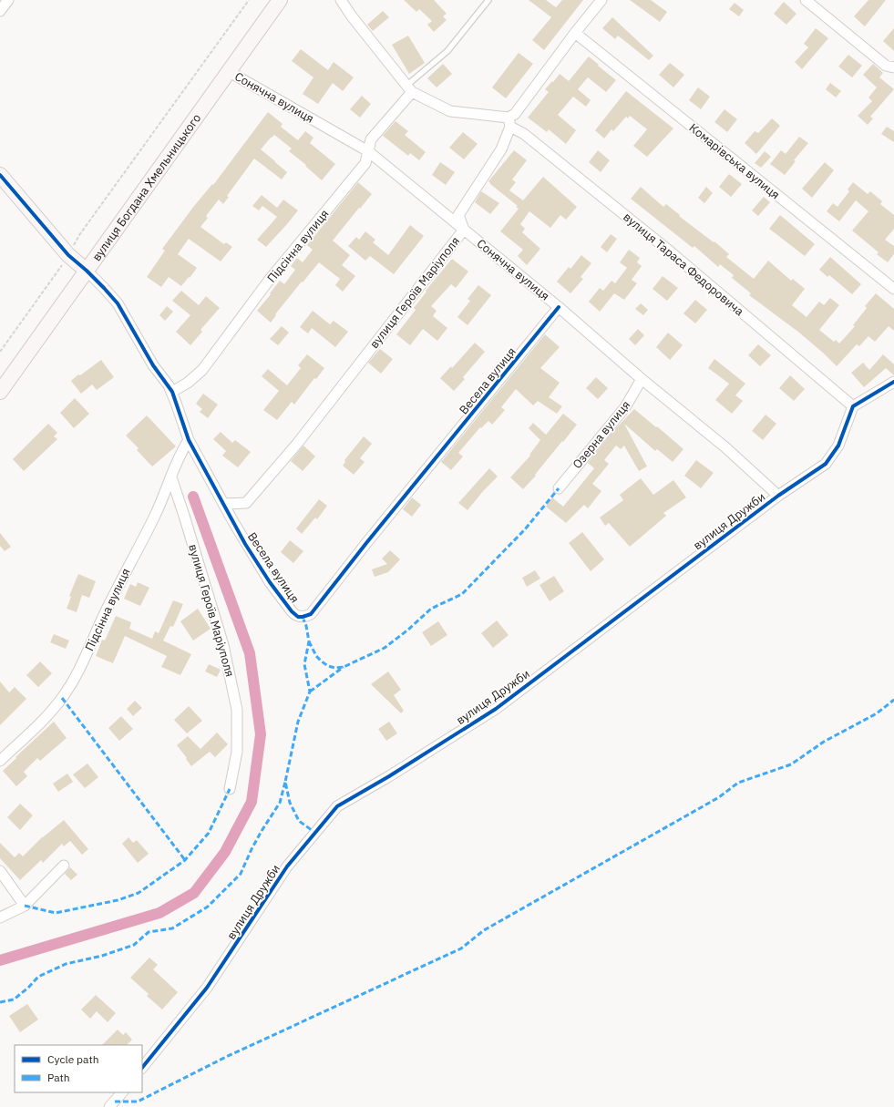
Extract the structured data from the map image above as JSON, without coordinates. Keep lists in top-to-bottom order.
{
  "streets": {
    "main road": ["вулиця Богдана Хмельницького"],
    "street": [
      "Сонячна вулиця",
      "Комарівська вулиця",
      "Підсінна вулиця",
      "вулиця Тараса Федоровича",
      "вулиця Героїв Маріуполя",
      "Весела вулиця",
      "Озерна вулиця",
      "вулиця Дружби"
    ]
  },
  "crossings": [
    ["Сонячна вулиця", "вулиця Богдана Хмельницького"],
    ["Сонячна вулиця", "Підсінна вулиця"],
    ["Сонячна вулиця", "вулиця Героїв Маріуполя"],
    ["Сонячна вулиця", "Весела вулиця"],
    ["Сонячна вулиця", "Озерна вулиця"],
    ["Сонячна вулиця", "вулиця Дружби"],
    ["Комарівська вулиця", "вулиця Героїв Маріуполя"],
    ["вулиця Богдана Хмельницького", "Весела вулиця"],
    ["Підсінна вулиця", "вулиця Тараса Федоровича"],
    ["Підсінна вулиця", "вулиця Героїв Маріуполя"],
    ["Підсінна вулиця", "Весела вулиця"],
    ["вулиця Тараса Федоровича", "вулиця Героїв Маріуполя"],
    ["вулиця Тараса Федоровича", "вулиця Дружби"],
    ["вулиця Героїв Маріуполя", "Весела вулиця"]
  ],
  "legend": ["Cycle path", "Path"]
}
